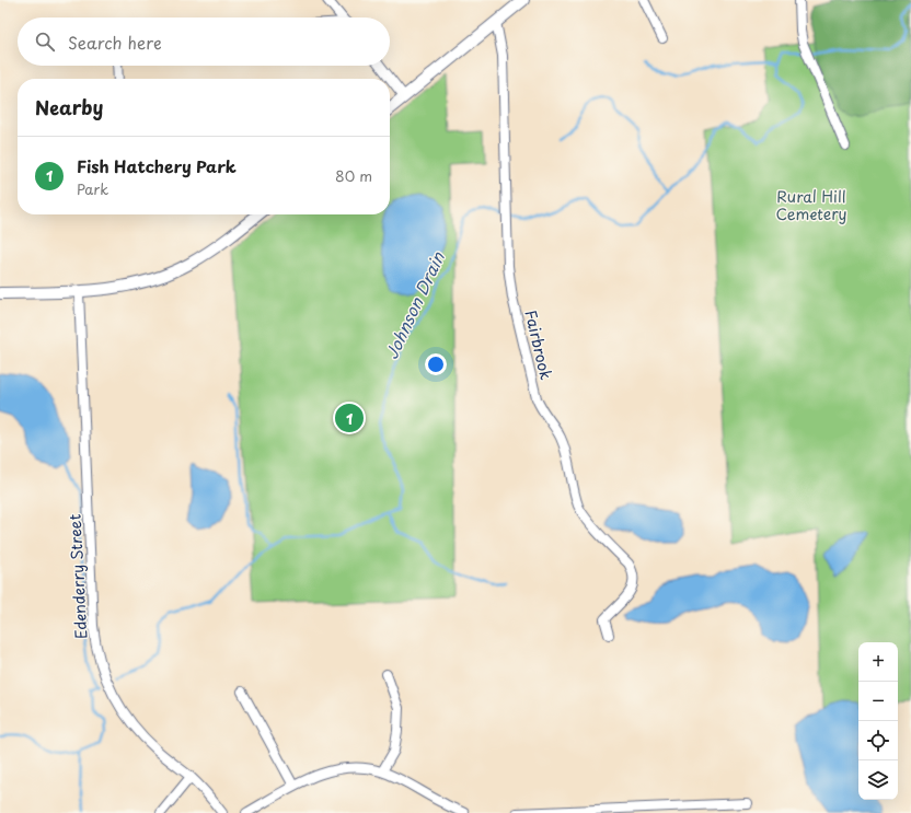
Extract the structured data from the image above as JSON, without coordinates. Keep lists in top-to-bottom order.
{
  "streets": {
    "street": ["Fairbrook", "Edenderry Street"]
  },
  "water": ["Johnson Drain"],
  "parks": ["Rural Hill Cemetery"],
  "page": {
    "search": "Search here",
    "heading": "Nearby",
    "list": [
      {
        "mark": "1",
        "name": "Fish Hatchery Park",
        "note": "Park",
        "value": "80 m"
      }
    ],
    "pins": "1",
    "map_buttons": ["+", "−"]
  }
}
